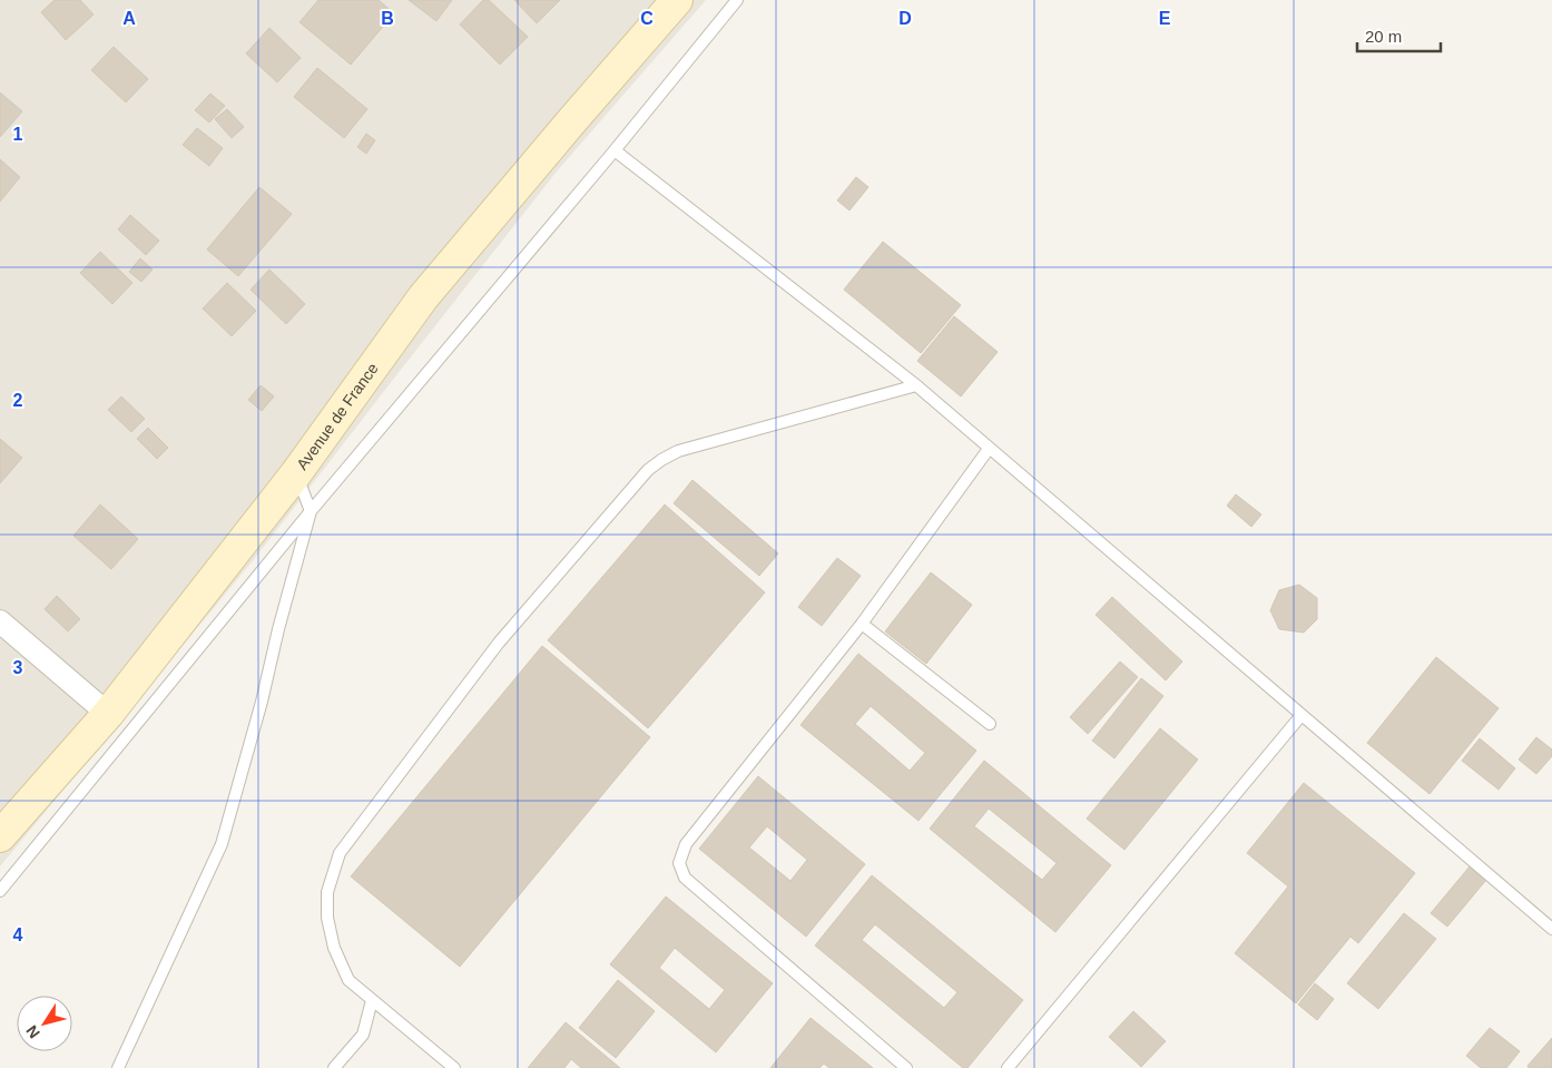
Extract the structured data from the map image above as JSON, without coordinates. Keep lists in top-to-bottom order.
{
  "streets": {
    "street": ["Avenue de France"]
  },
  "scale_bar": "20 m",
  "north": "bottom left",
  "grid": {
    "columns": [
      "A",
      "B",
      "C",
      "D",
      "E"
    ],
    "rows": [
      "1",
      "2",
      "3",
      "4"
    ]
  }
}
